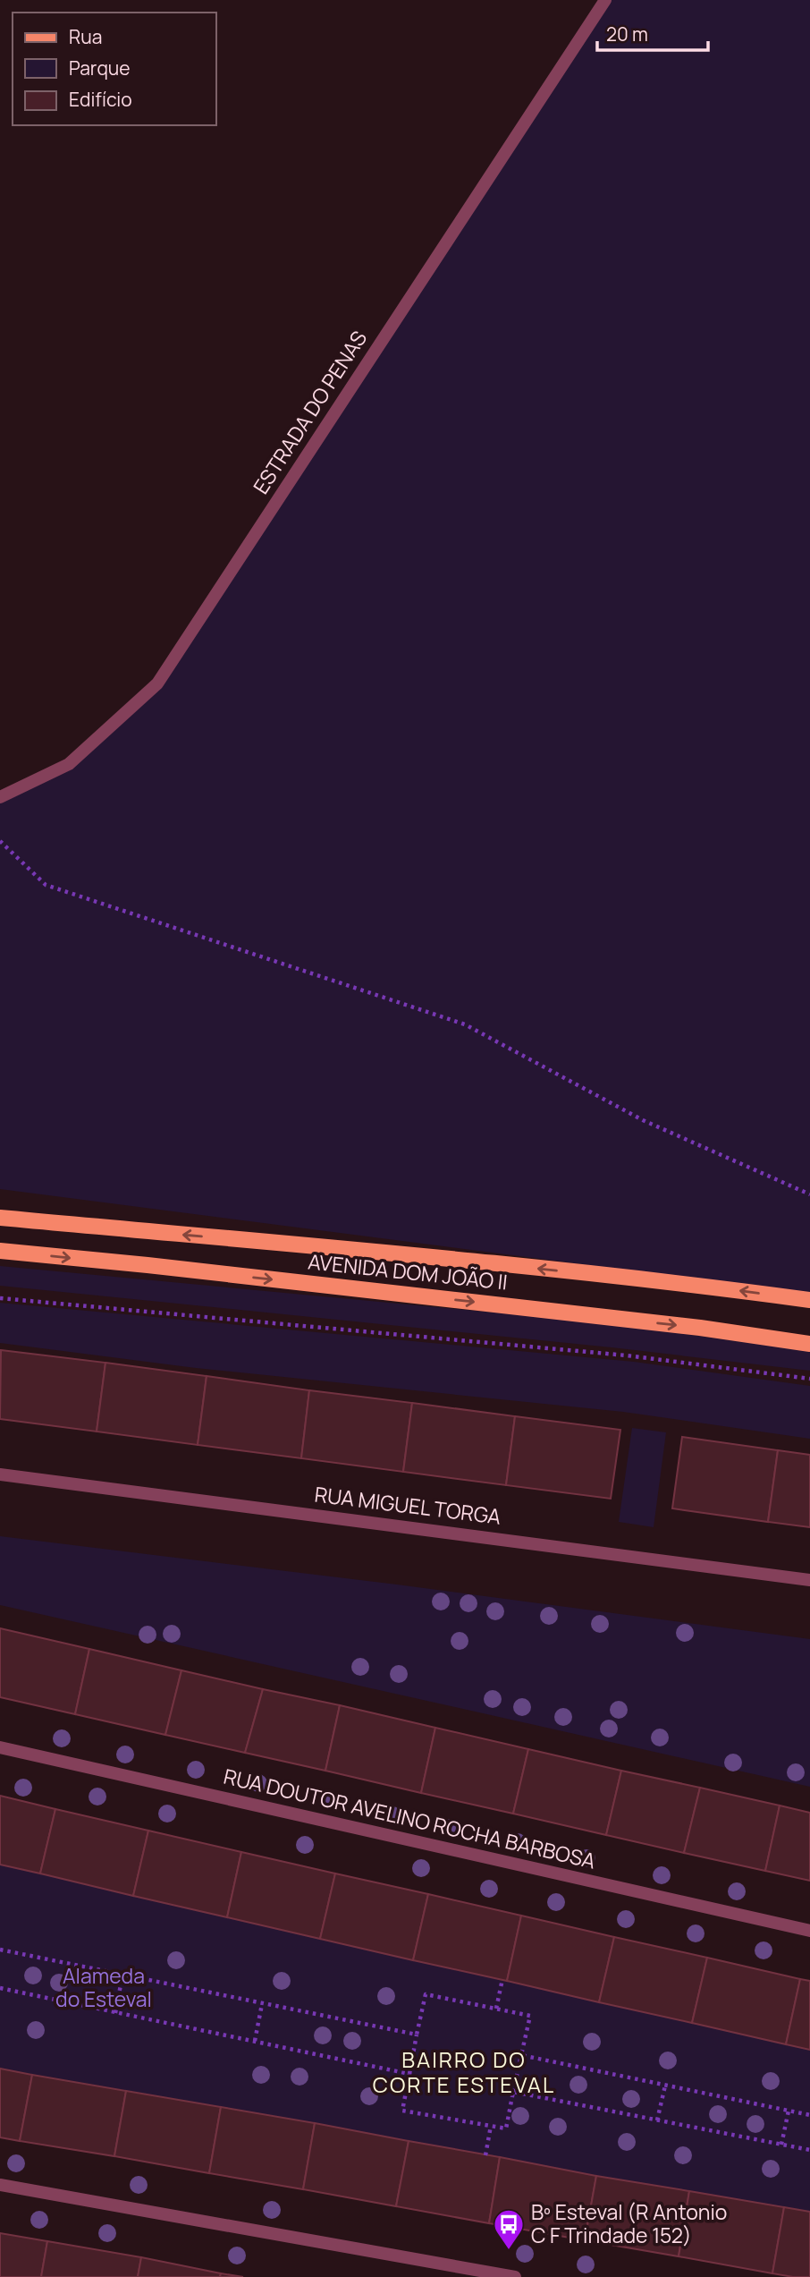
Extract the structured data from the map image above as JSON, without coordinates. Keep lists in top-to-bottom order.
{
  "streets": {
    "main road": ["AVENIDA DOM JOÃO II"],
    "street": ["ESTRADA DO PENAS", "RUA MIGUEL TORGA", "RUA DOUTOR AVELINO ROCHA BARBOSA"]
  },
  "districts": ["BAIRRO DO CORTE ESTEVAL"],
  "parks": ["Alameda do Esteval"],
  "places": {
    "bus stop": ["Bº Esteval (R Antonio C F Trindade 152)"]
  },
  "legend": ["Rua", "Parque", "Edifício"],
  "scale_bar": "20 m"
}
